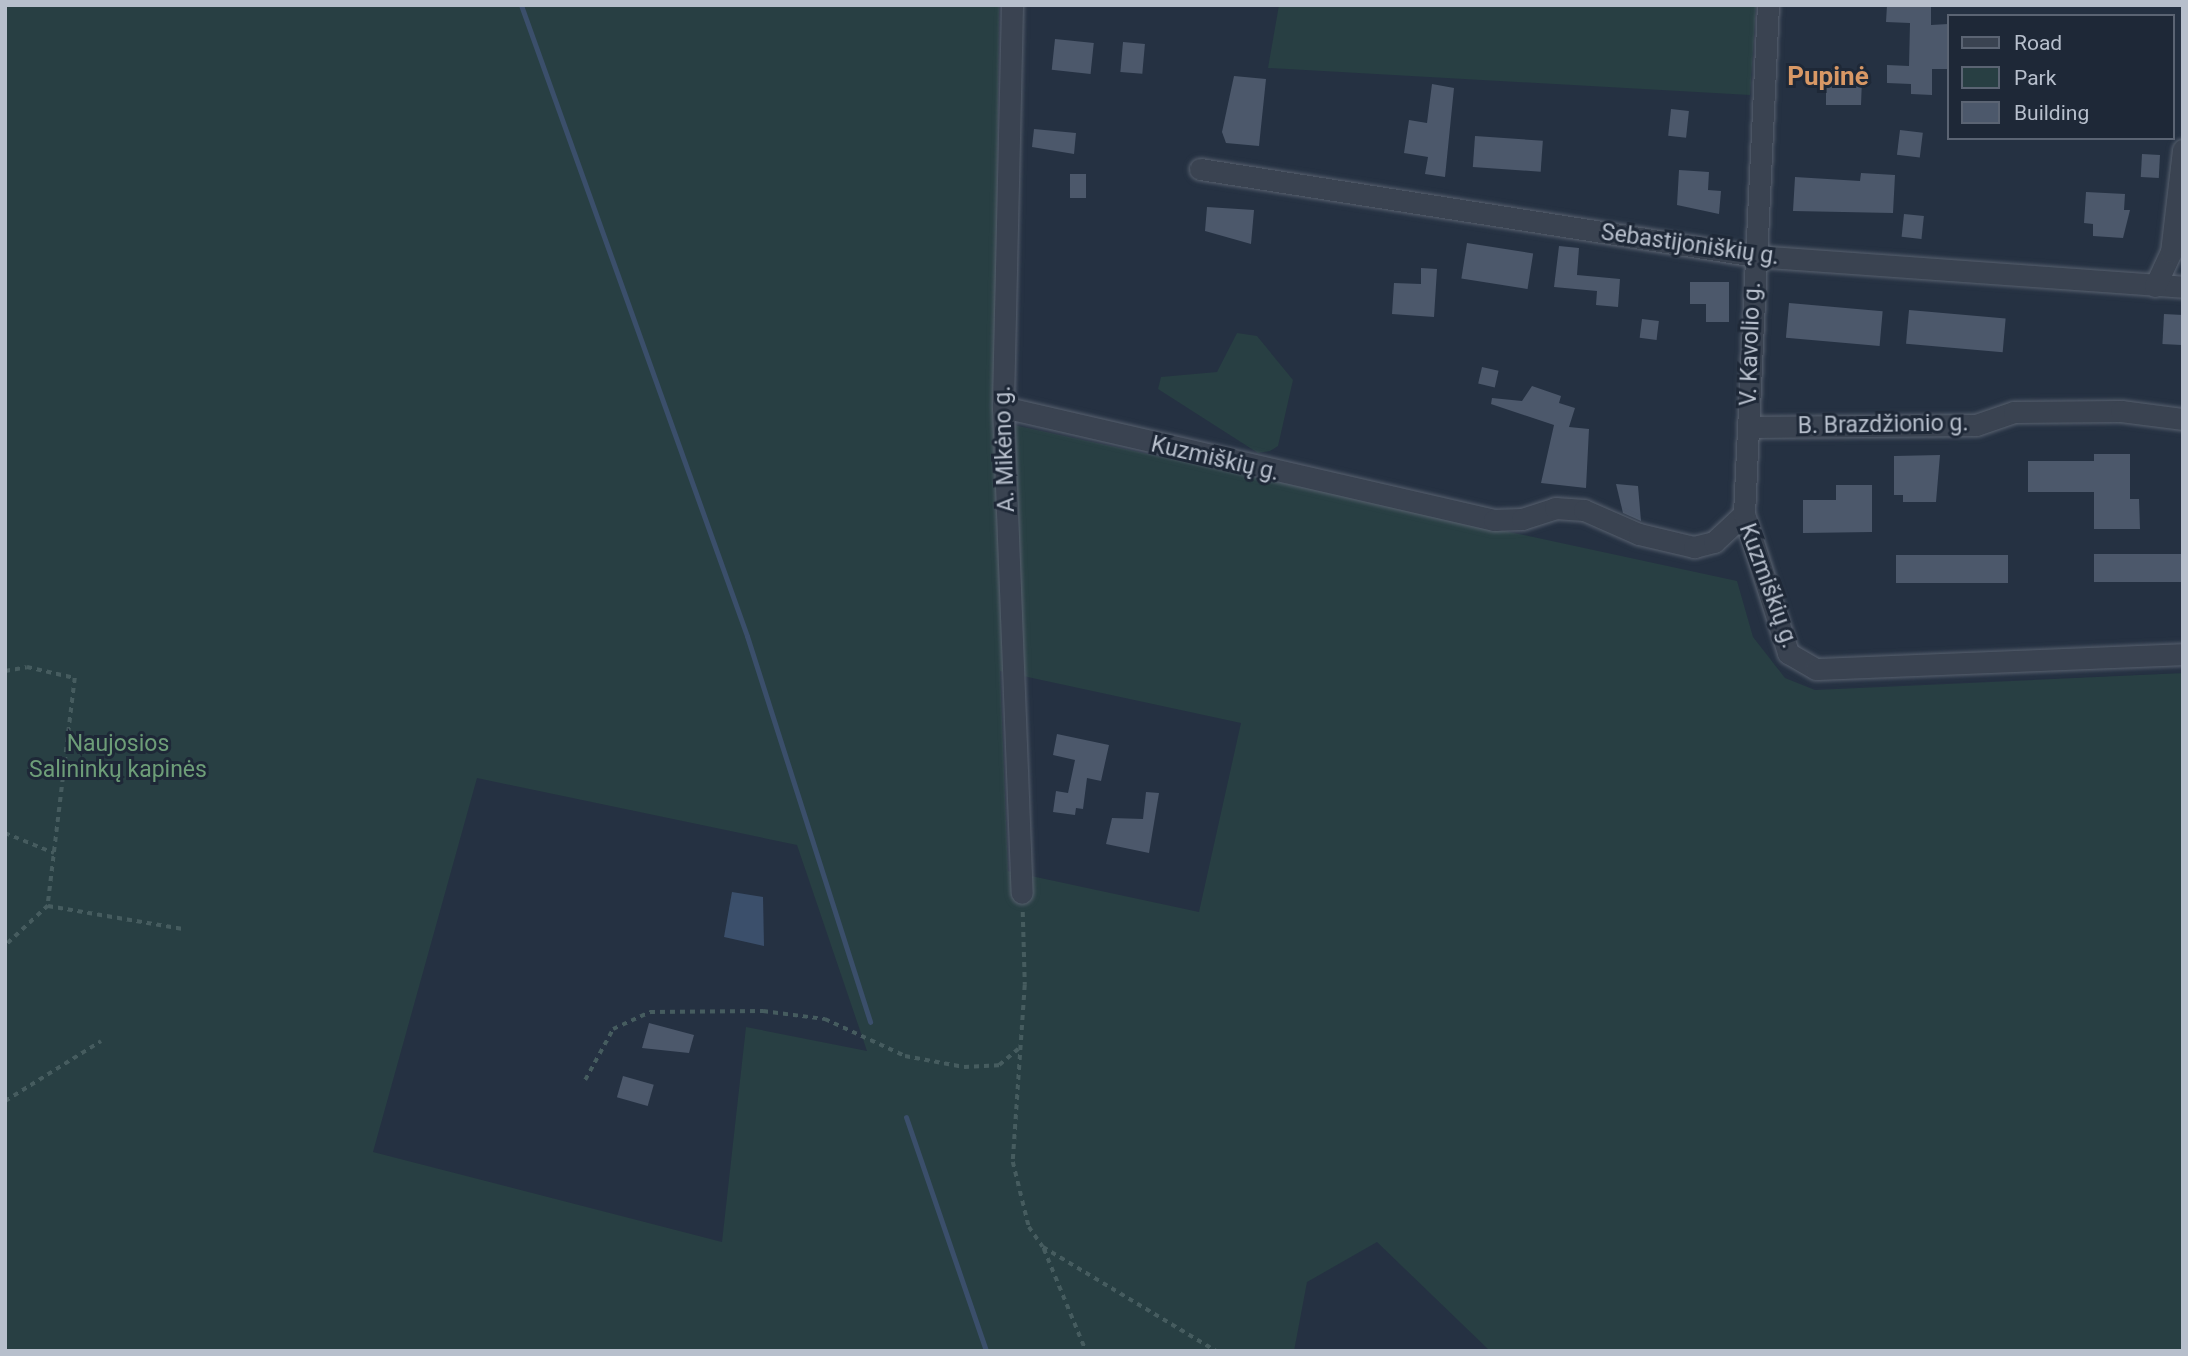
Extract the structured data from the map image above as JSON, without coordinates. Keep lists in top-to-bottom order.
{
  "streets": {
    "street": [
      "Sebastijoniškių g.",
      "V. Kavolio g.",
      "B. Brazdžionio g.",
      "A. Mikėno g.",
      "Kuzmiškių g."
    ]
  },
  "crossings": [
    ["Sebastijoniškių g.", "V. Kavolio g."],
    ["V. Kavolio g.", "B. Brazdžionio g."],
    ["V. Kavolio g.", "Kuzmiškių g."],
    ["A. Mikėno g.", "Kuzmiškių g."]
  ],
  "districts": ["Pupinė"],
  "parks": ["Naujosios Salininkų kapinės"],
  "legend": ["Road", "Park", "Building"]
}
